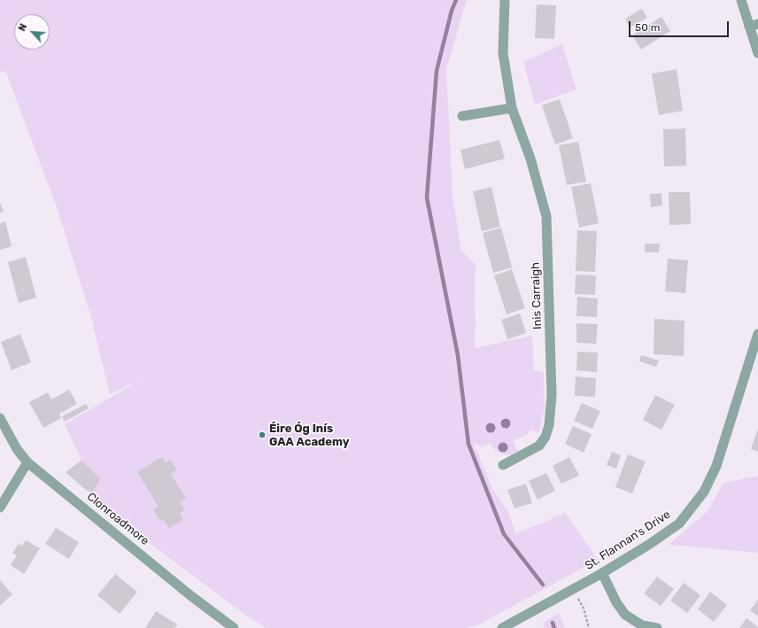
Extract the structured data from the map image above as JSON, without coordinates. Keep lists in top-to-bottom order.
{
  "streets": {
    "street": ["Inis Carraigh", "Clonroadmore", "St. Flannan's Drive"]
  },
  "places": ["Éire Óg Inís GAA Academy"],
  "scale_bar": "50 m",
  "north": "top left"
}
